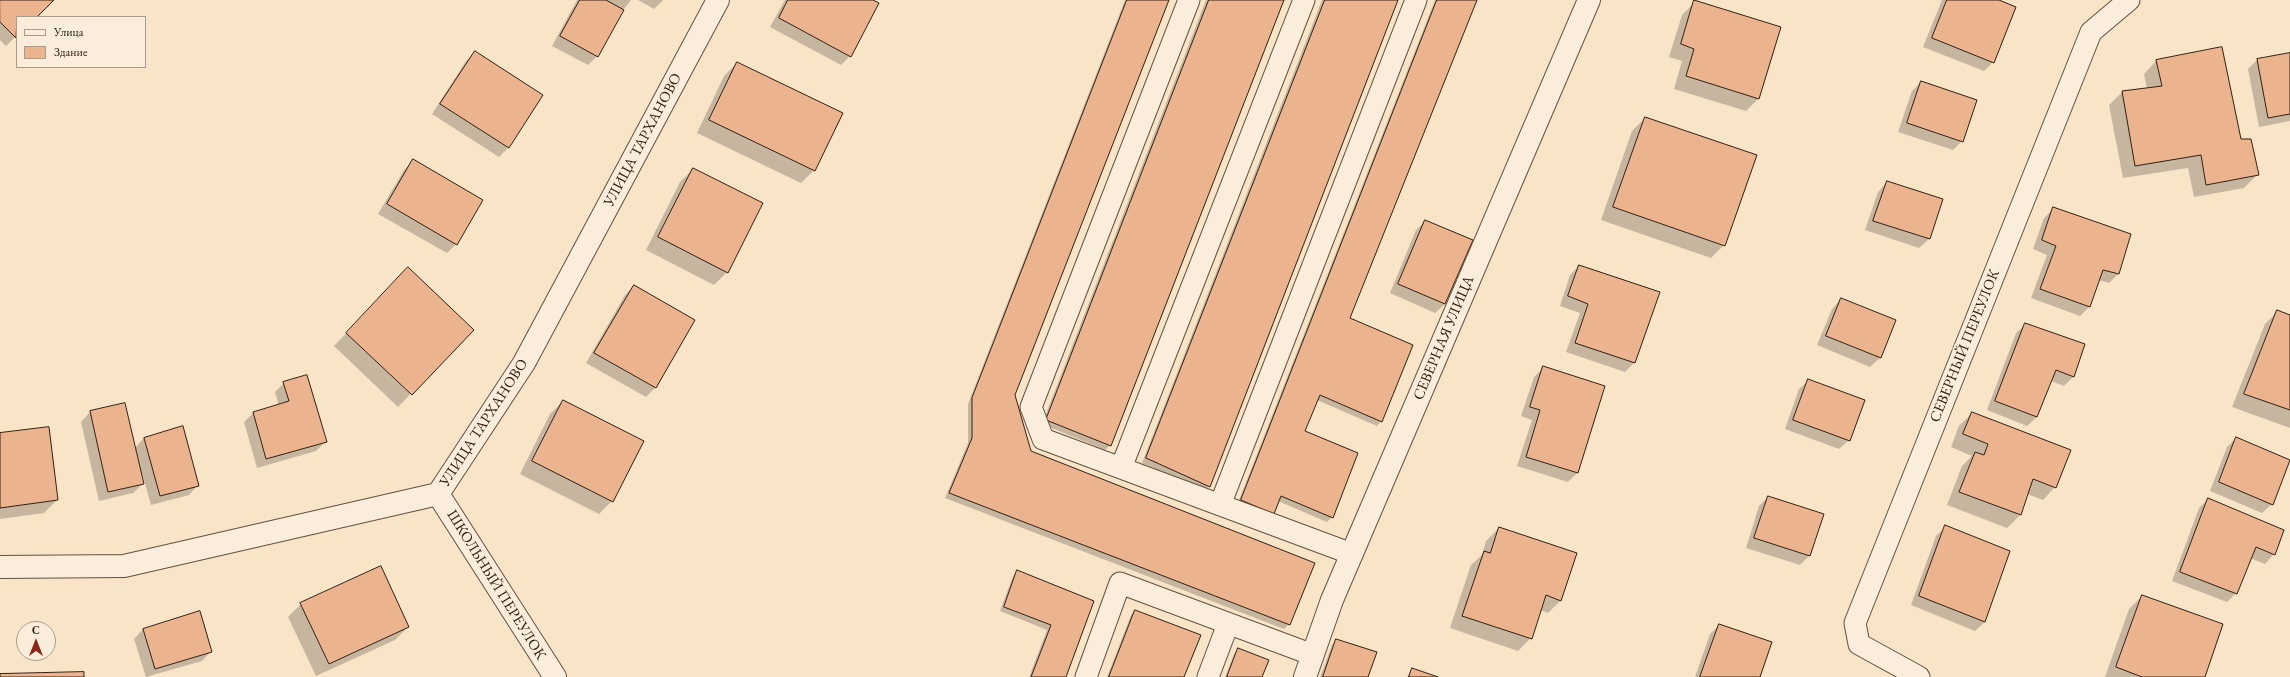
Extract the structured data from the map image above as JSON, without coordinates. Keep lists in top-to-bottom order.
{
  "streets": {
    "street": ["УЛИЦА ТАРХАНОВО", "СЕВЕРНАЯ УЛИЦА", "ШКОЛЬНЫЙ ПЕРЕУЛОК"],
    "lane": ["СЕВЕРНЫЙ ПЕРЕУЛОК"]
  },
  "crossings": [
    ["УЛИЦА ТАРХАНОВО", "ШКОЛЬНЫЙ ПЕРЕУЛОК"]
  ],
  "legend": ["Улица", "Здание"],
  "north": "top"
}
